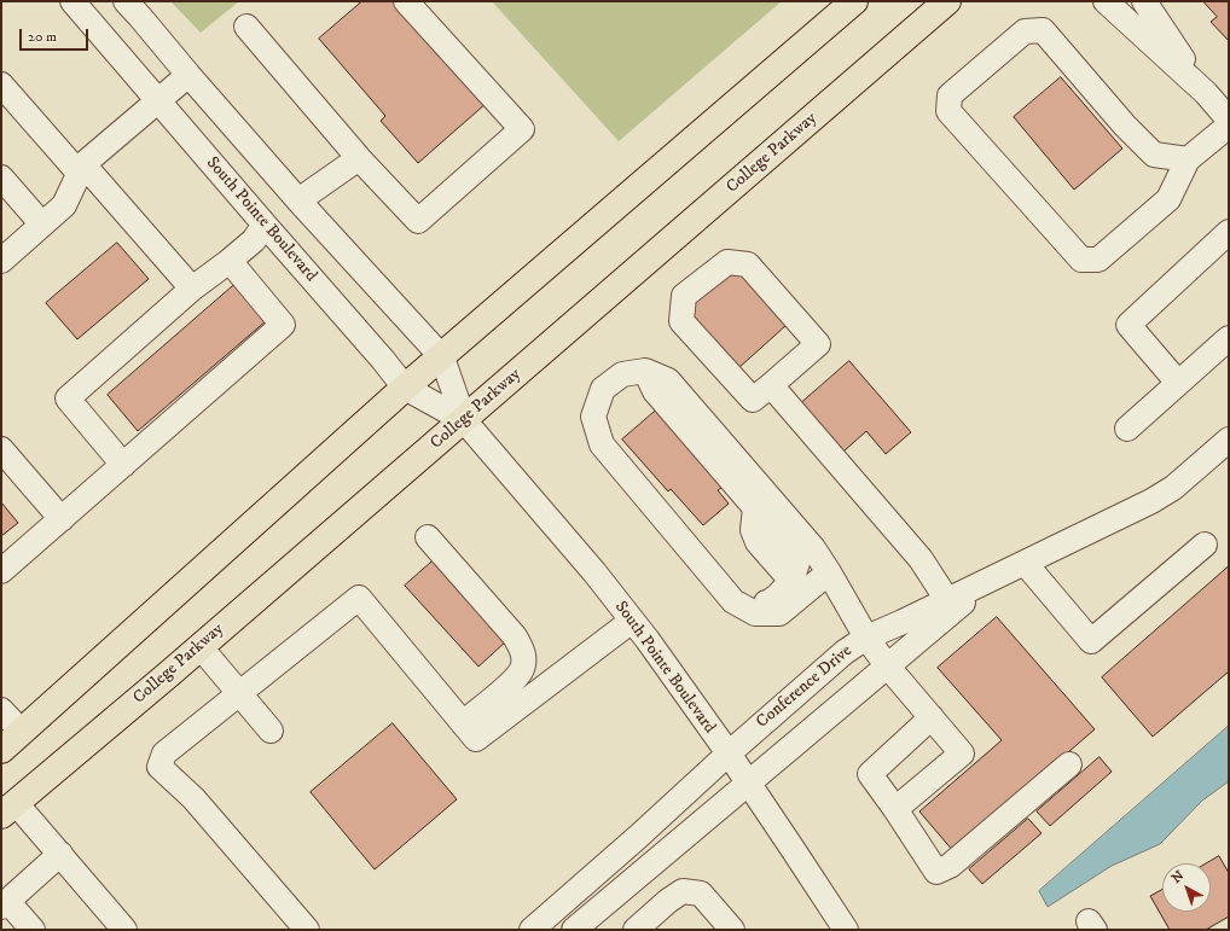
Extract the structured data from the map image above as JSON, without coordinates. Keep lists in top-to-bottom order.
{
  "streets": {
    "main road": ["College Parkway"],
    "street": ["South Pointe Boulevard", "Conference Drive"]
  },
  "crossings": [
    ["College Parkway", "South Pointe Boulevard"],
    ["South Pointe Boulevard", "Conference Drive"]
  ],
  "scale_bar": "20 m",
  "north": "top left"
}
